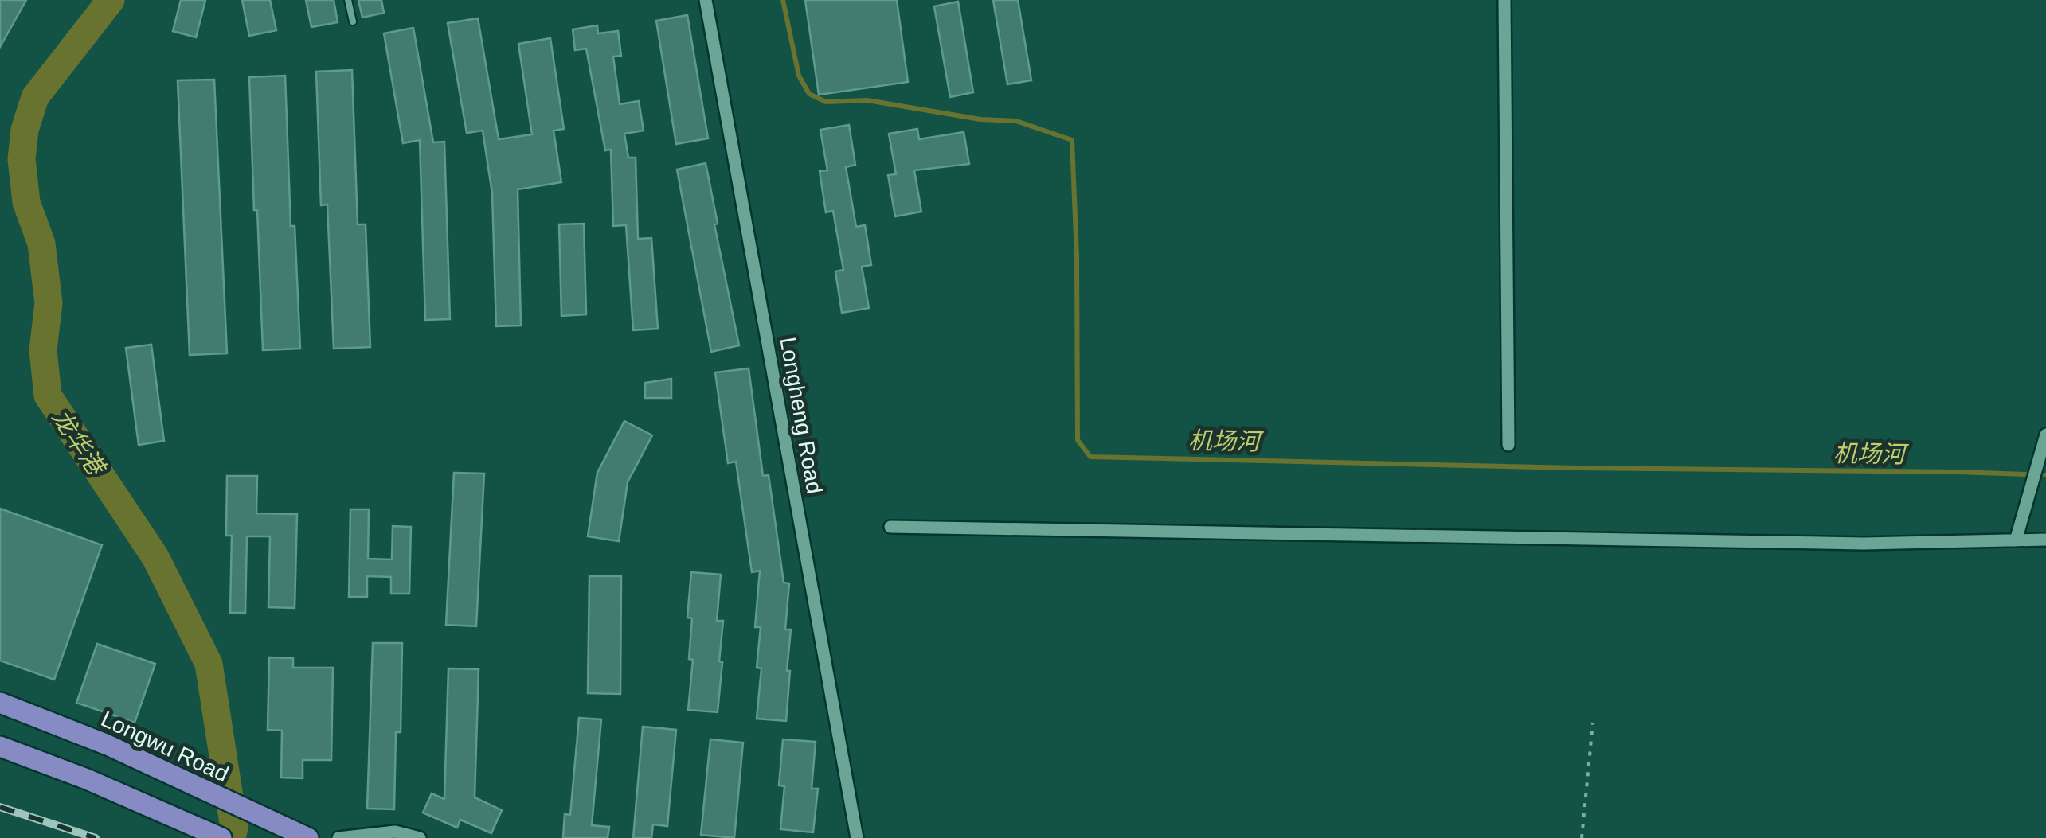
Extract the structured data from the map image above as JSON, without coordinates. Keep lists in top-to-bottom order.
{
  "streets": {
    "main road": ["Longwu Road"],
    "street": ["Longheng Road"]
  },
  "water": ["机场河", "龙华港"]
}
